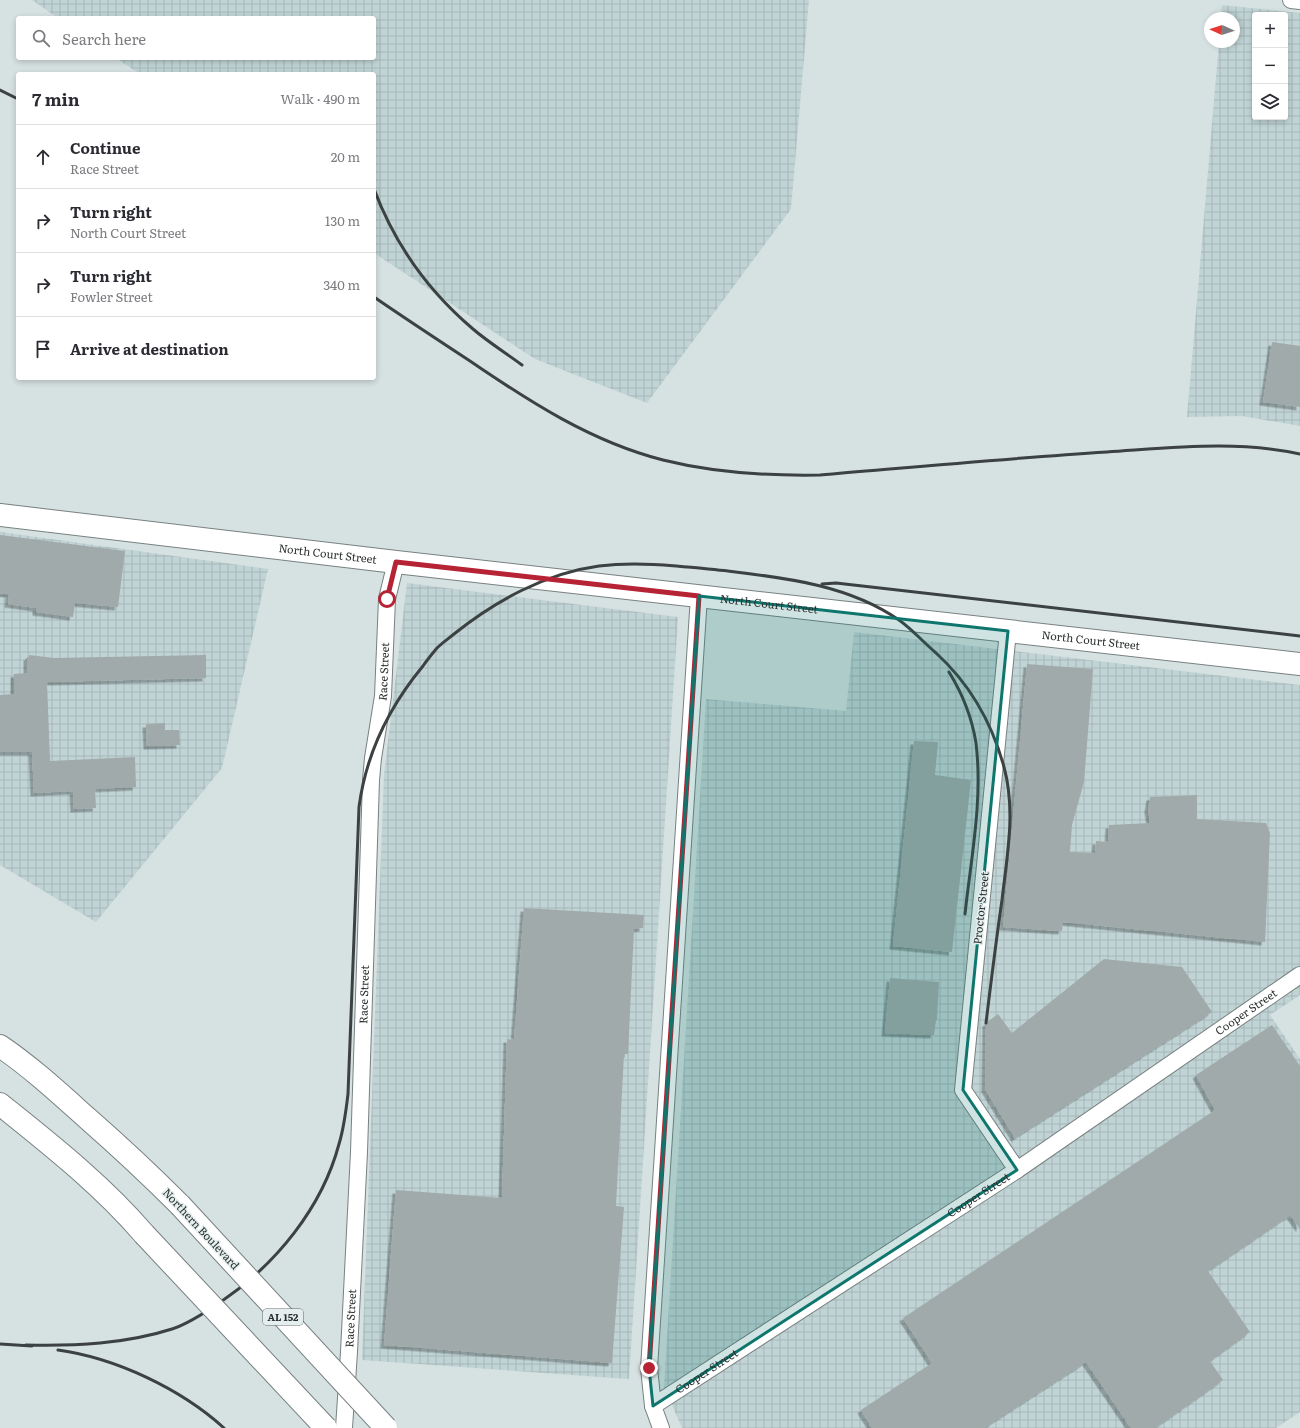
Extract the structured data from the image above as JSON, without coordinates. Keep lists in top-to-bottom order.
{
  "streets": {
    "main road": ["North Court Street", "Northern Boulevard", "AL 152"],
    "street": ["Race Street", "Proctor Street", "Cooper Street"]
  },
  "crossings": [
    ["North Court Street", "Race Street"],
    ["North Court Street", "Proctor Street"],
    ["Proctor Street", "Cooper Street"]
  ],
  "north": "left",
  "page": {
    "map_buttons": ["+", "−"],
    "search": "Search here",
    "heading": ["7 min", "Walk · 490 m"],
    "list": [
      ["Continue", "Race Street", "20 m"],
      ["Turn right", "North Court Street", "130 m"],
      ["Turn right", "Fowler Street", "340 m"],
      "Arrive at destination"
    ]
  }
}
